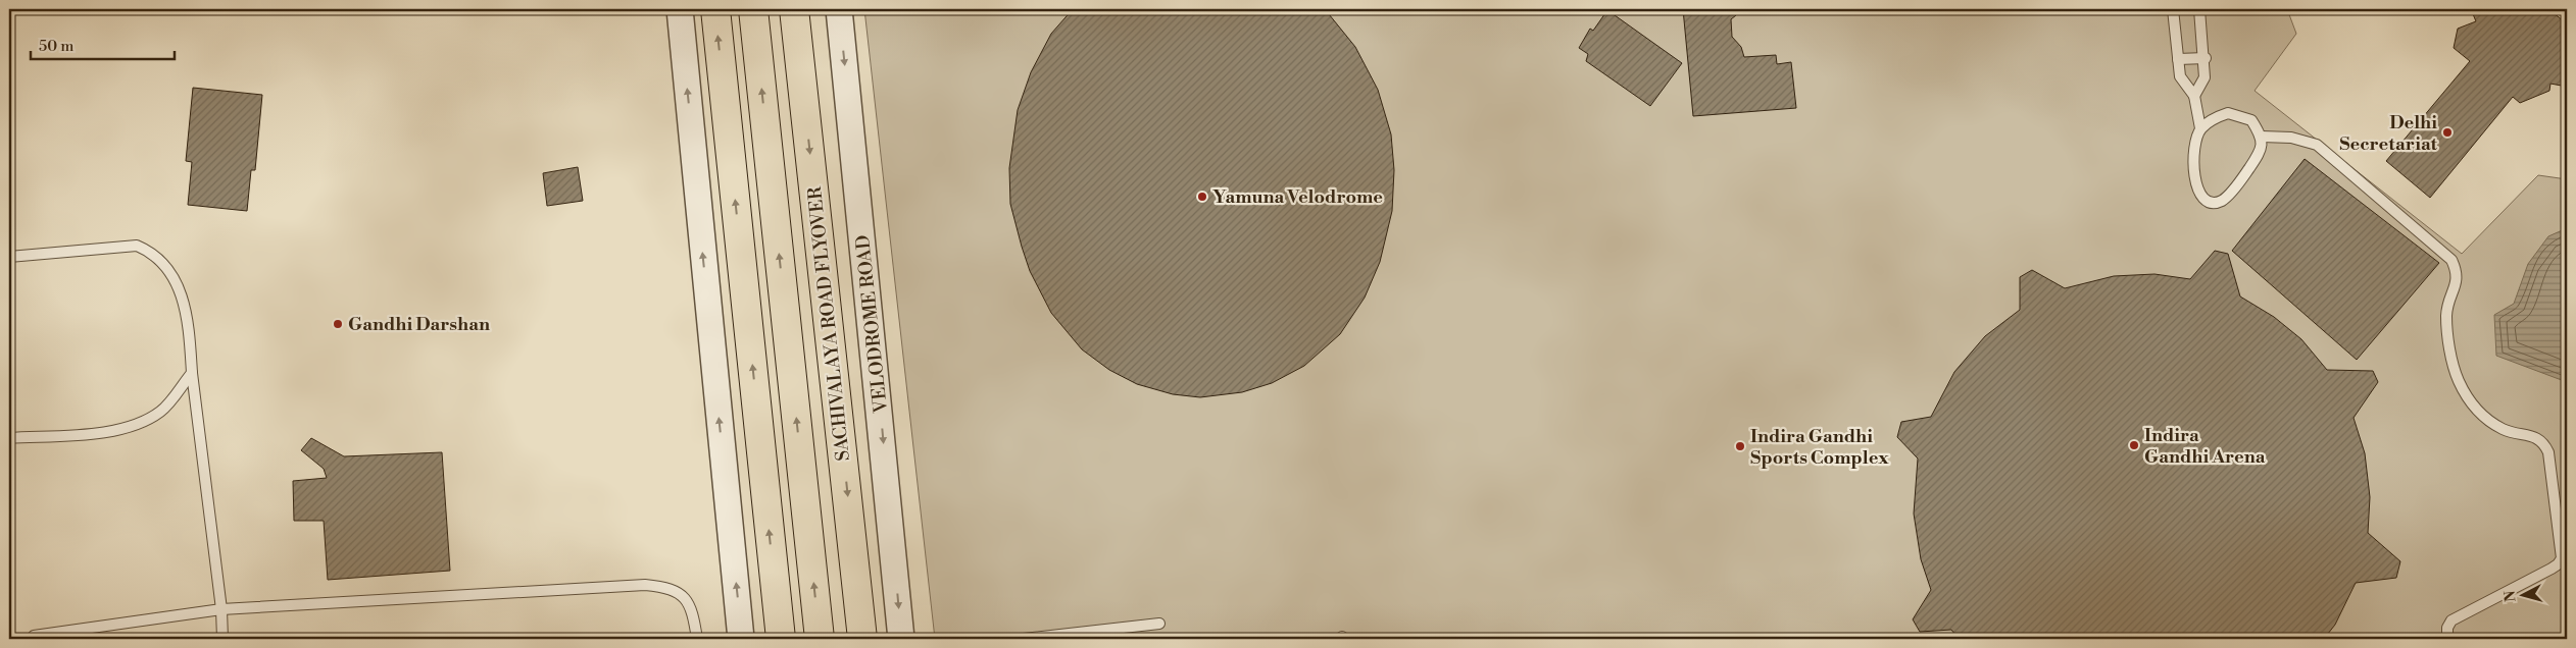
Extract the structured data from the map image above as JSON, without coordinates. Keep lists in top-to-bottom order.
{
  "streets": {
    "highway": ["SACHIVALAYA ROAD FLYOVER"],
    "street": ["VELODROME ROAD"]
  },
  "places": [
    "Delhi Secretariat",
    "Yamuna Velodrome",
    "Gandhi Darshan",
    "Indira Gandhi Arena",
    "Indira Gandhi Sports Complex"
  ],
  "scale_bar": "50 m",
  "north": "left"
}
